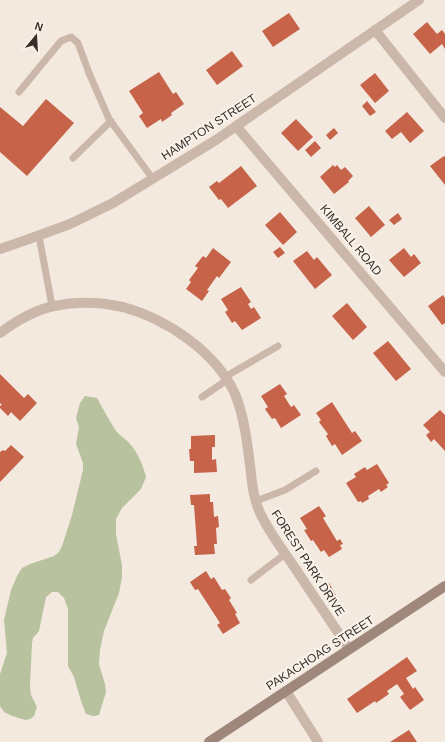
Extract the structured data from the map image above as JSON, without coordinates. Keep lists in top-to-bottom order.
{
  "streets": {
    "street": [
      "HAMPTON STREET",
      "KIMBALL ROAD",
      "FOREST PARK DRIVE",
      "PAKACHOAG STREET"
    ]
  },
  "crossings": [
    ["HAMPTON STREET", "KIMBALL ROAD"],
    ["FOREST PARK DRIVE", "PAKACHOAG STREET"]
  ],
  "north": "top"
}
